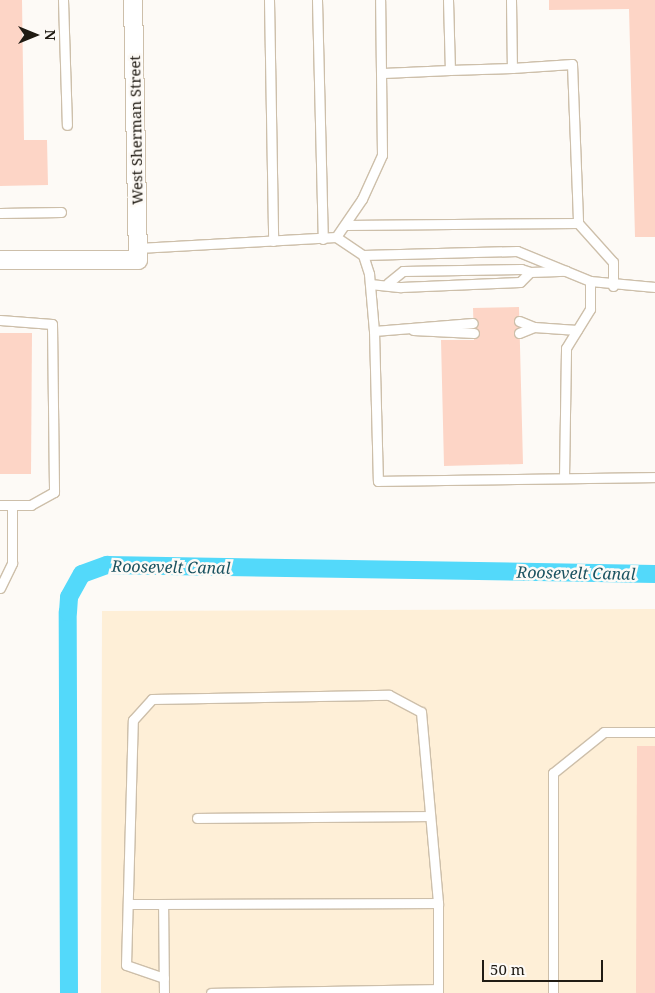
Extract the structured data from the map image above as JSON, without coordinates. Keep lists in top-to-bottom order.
{
  "streets": {
    "street": ["West Sherman Street"]
  },
  "water": ["Roosevelt Canal"],
  "scale_bar": "50 m",
  "north": "right"
}
